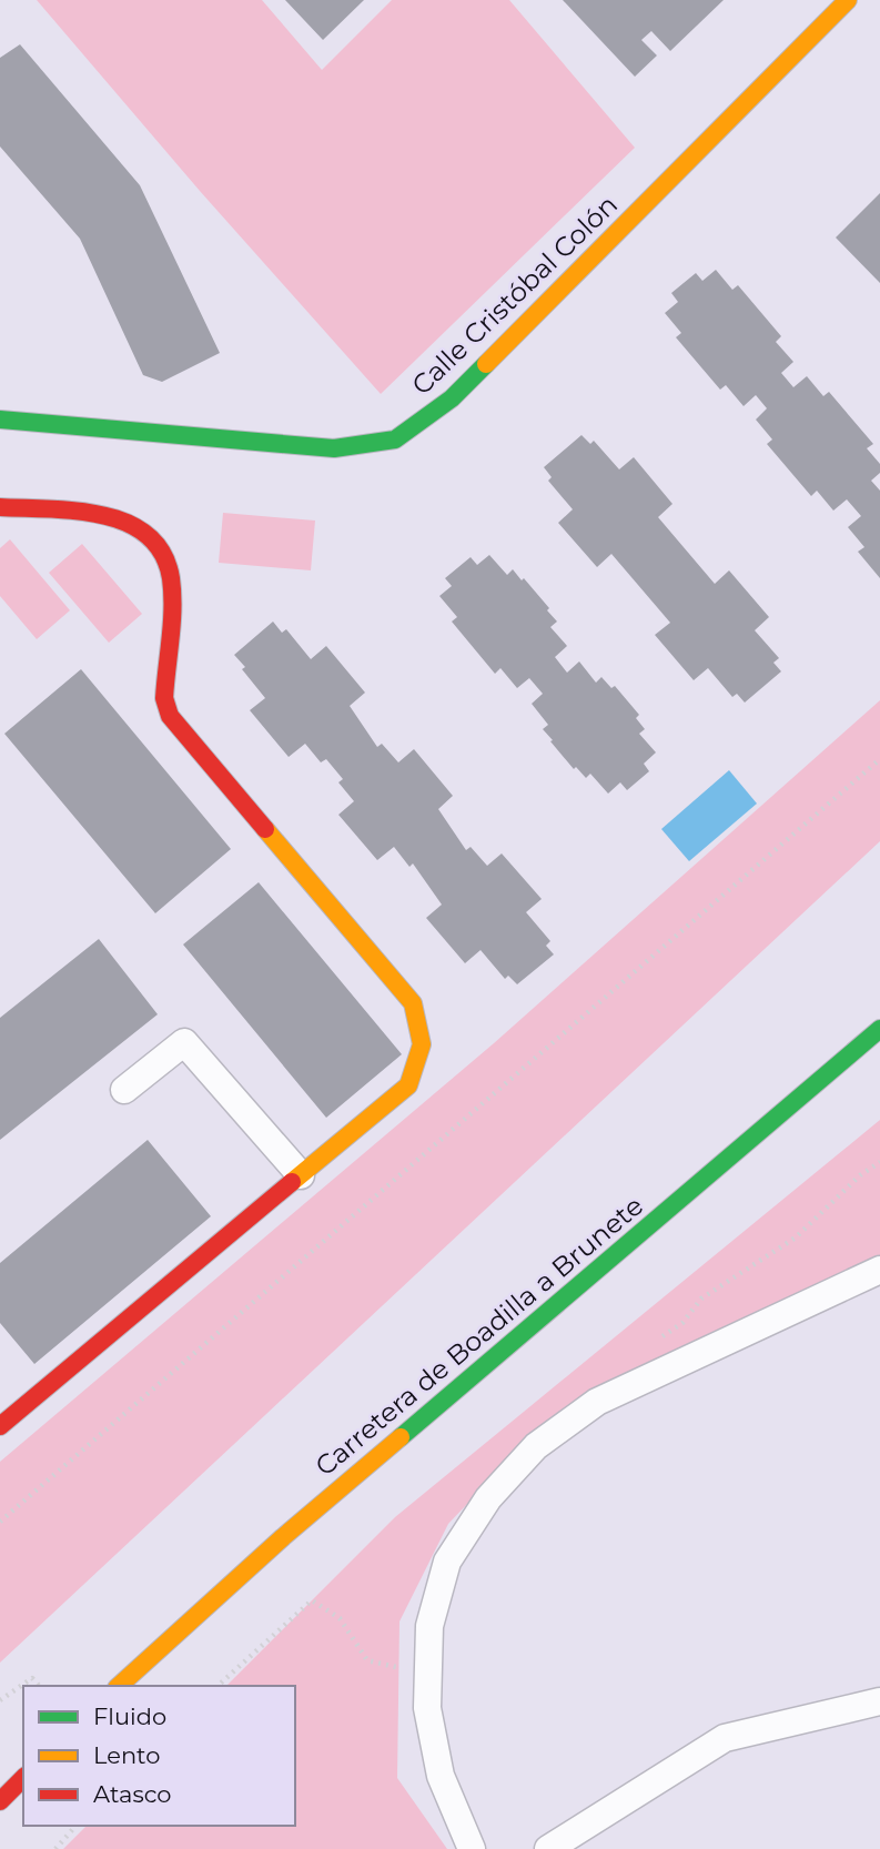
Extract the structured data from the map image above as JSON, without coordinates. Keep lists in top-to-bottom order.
{
  "streets": {
    "street": ["Calle Cristóbal Colón", "Carretera de Boadilla a Brunete"]
  },
  "legend": ["Fluido", "Lento", "Atasco"]
}
